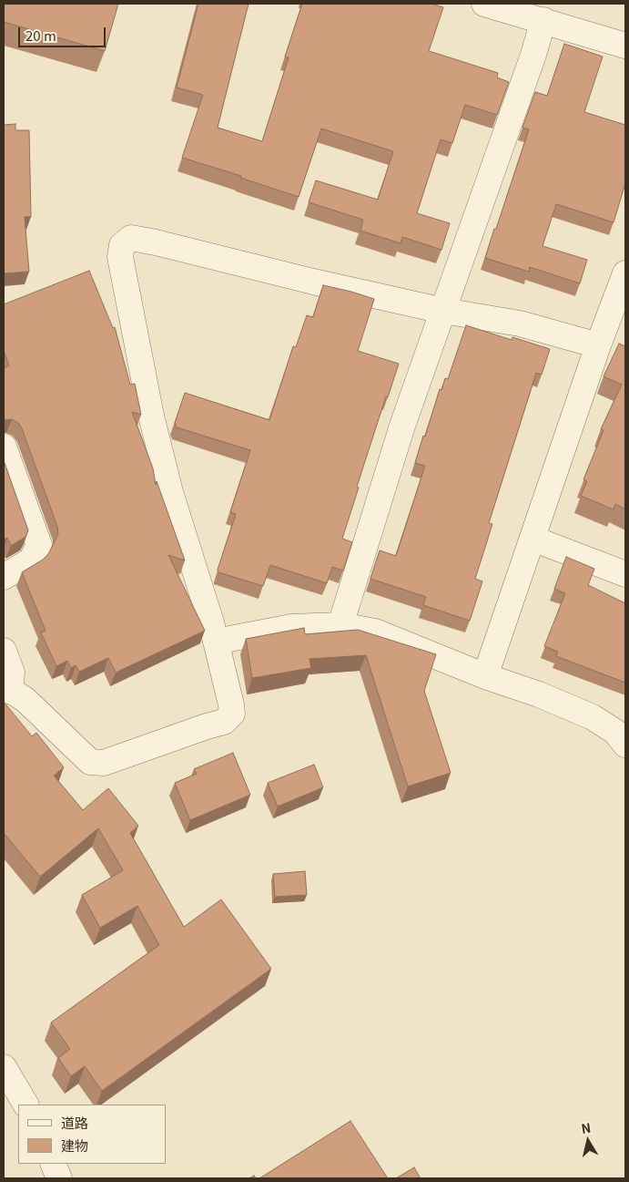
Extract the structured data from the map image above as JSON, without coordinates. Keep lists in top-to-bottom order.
{
  "legend": ["道路", "建物"],
  "scale_bar": "20 m",
  "north": "top"
}
